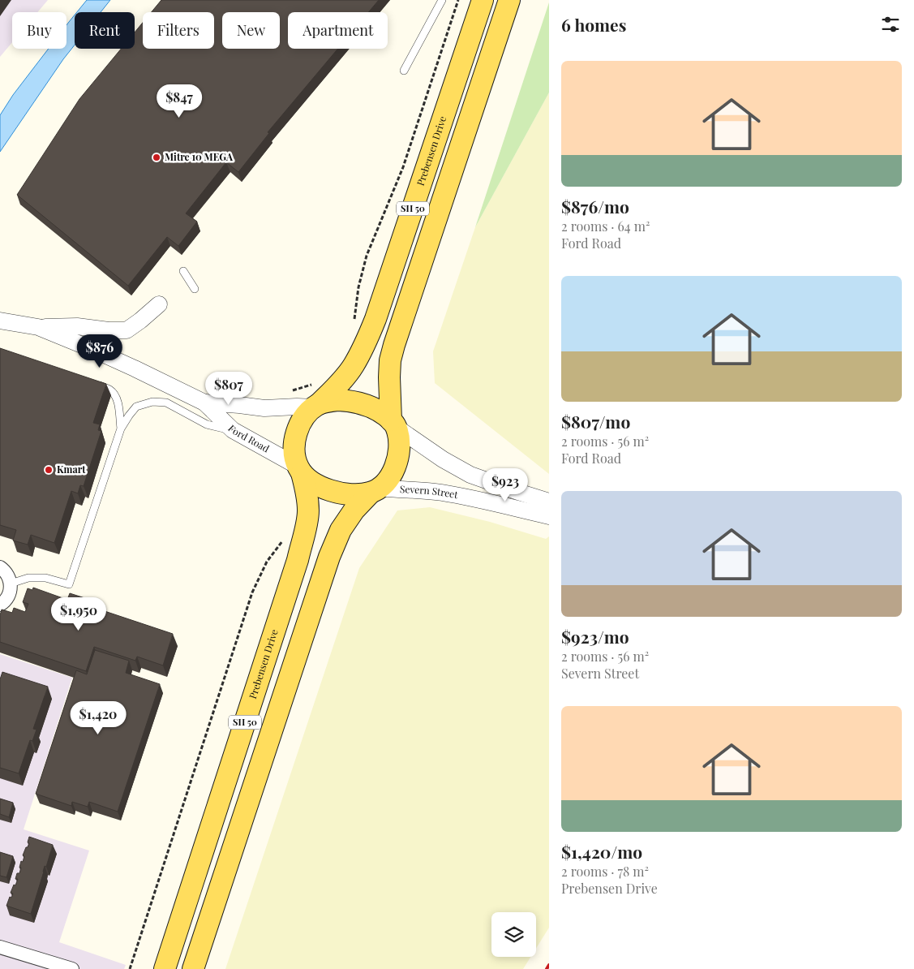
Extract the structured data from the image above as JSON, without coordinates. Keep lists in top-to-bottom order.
{
  "streets": {
    "main road": ["Prebensen Drive", "SH 50"],
    "street": ["Ford Road", "Severn Street"]
  },
  "crossings": [
    ["Prebensen Drive", "SH 50"],
    ["Prebensen Drive", "Ford Road"],
    ["Prebensen Drive", "Severn Street"],
    ["SH 50", "Ford Road"],
    ["SH 50", "Severn Street"],
    ["Ford Road", "Severn Street"]
  ],
  "places": ["Mitre 10 MEGA", "Kmart"],
  "page": {
    "heading": "6 homes",
    "chip": [
      "Buy",
      "Rent",
      "Filters",
      "New",
      "Apartment"
    ],
    "list": [
      {
        "name": "$876/mo",
        "note": "2 rooms · 64 m² · Ford Road"
      },
      {
        "name": "$807/mo",
        "note": "2 rooms · 56 m² · Ford Road"
      },
      {
        "name": "$923/mo",
        "note": "2 rooms · 56 m² · Severn Street"
      },
      {
        "name": "$1,420/mo",
        "note": "2 rooms · 78 m² · Prebensen Drive"
      }
    ],
    "price": [
      "$847",
      "$876",
      "$807",
      "$923",
      "$1,950",
      "$1,420"
    ]
  }
}
